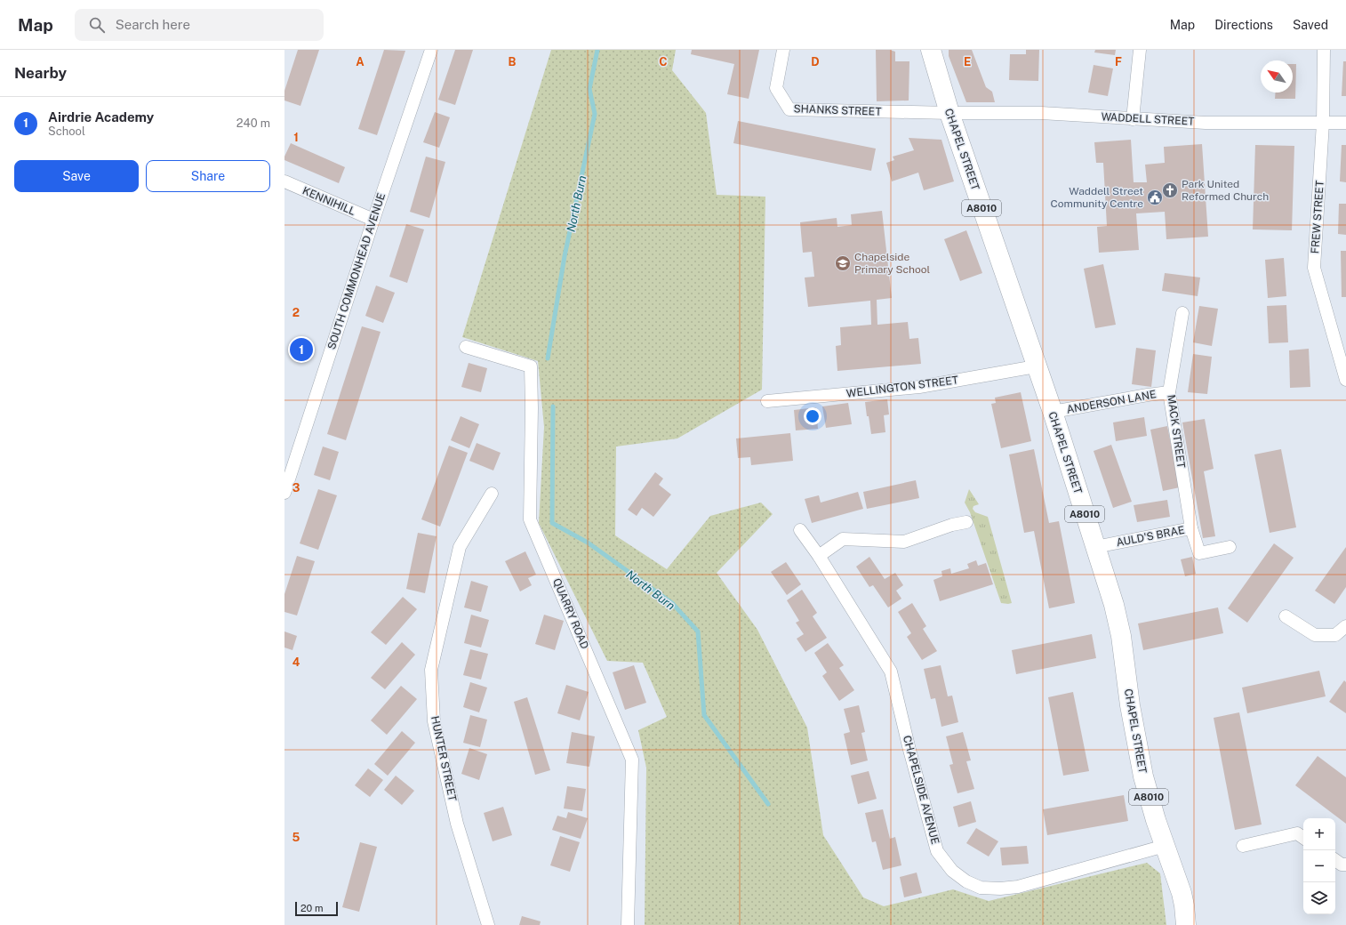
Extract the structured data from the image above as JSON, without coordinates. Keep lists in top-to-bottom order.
{
  "streets": {
    "main road": ["CHAPEL STREET", "A8010"],
    "street": [
      "SHANKS STREET",
      "WADDELL STREET",
      "KENNIHILL",
      "FREW STREET",
      "SOUTH COMMONHEAD AVENUE",
      "WELLINGTON STREET",
      "ANDERSON LANE",
      "MACK STREET",
      "AULD'S BRAE",
      "QUARRY ROAD",
      "HUNTER STREET",
      "CHAPELSIDE AVENUE"
    ]
  },
  "crossings": [
    ["SHANKS STREET", "WADDELL STREET"],
    ["SHANKS STREET", "CHAPEL STREET"],
    ["WADDELL STREET", "CHAPEL STREET"],
    ["WADDELL STREET", "FREW STREET"],
    ["CHAPEL STREET", "WELLINGTON STREET"],
    ["CHAPEL STREET", "ANDERSON LANE"],
    ["CHAPEL STREET", "AULD'S BRAE"],
    ["CHAPEL STREET", "CHAPELSIDE AVENUE"],
    ["KENNIHILL", "SOUTH COMMONHEAD AVENUE"],
    ["ANDERSON LANE", "MACK STREET"],
    ["MACK STREET", "AULD'S BRAE"]
  ],
  "water": ["North Burn"],
  "places": {
    "church": ["Park United Reformed Church"],
    "public building": ["Waddell Street Community Centre"],
    "school or university": ["Chapelside Primary School"]
  },
  "scale_bar": "20 m",
  "north": "top left",
  "page": {
    "header": "Map",
    "search": "Search here",
    "nav": ["Map", "Directions", "Saved"],
    "heading": "Nearby",
    "list": [
      {
        "mark": "1",
        "name": "Airdrie Academy",
        "note": "School",
        "value": "240 m"
      }
    ],
    "buttons": ["Save", "Share"],
    "pins": "1",
    "map_buttons": ["+", "−"],
    "scale": "20 m"
  },
  "grid": {
    "columns": [
      "A",
      "B",
      "C",
      "D",
      "E",
      "F"
    ],
    "rows": [
      "1",
      "2",
      "3",
      "4",
      "5"
    ]
  }
}
